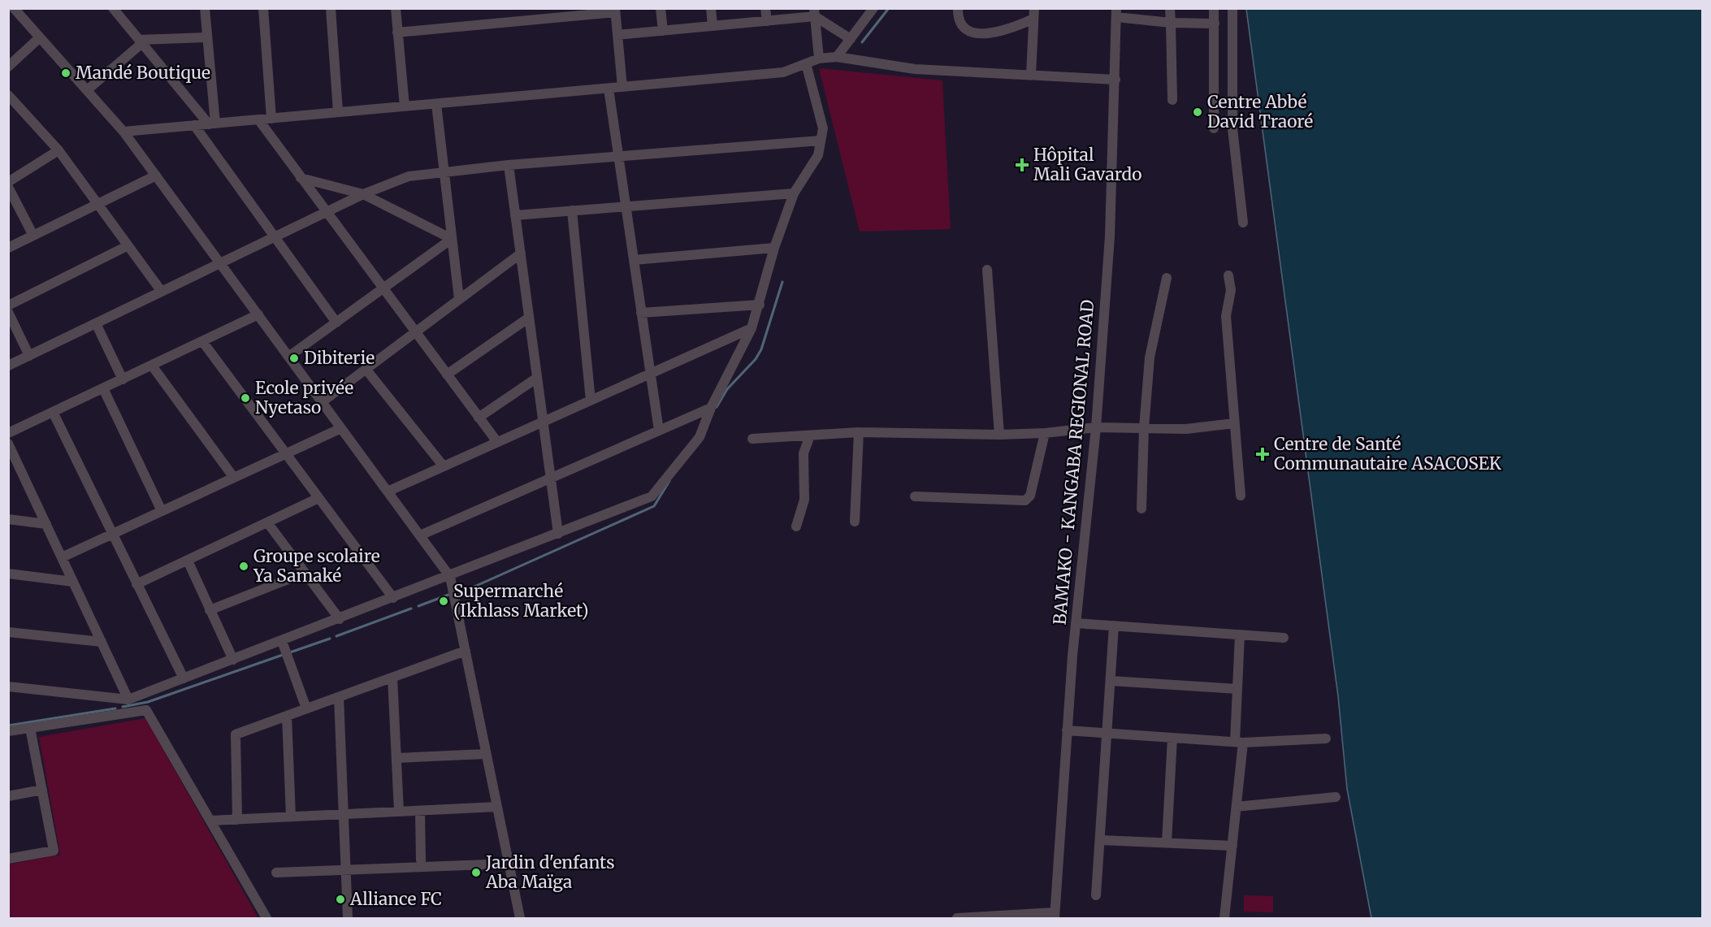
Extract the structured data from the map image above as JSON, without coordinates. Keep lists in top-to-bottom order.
{
  "streets": {
    "street": ["BAMAKO - KANGABA REGIONAL ROAD"]
  },
  "places": {
    "other": [
      "Mandé Boutique",
      "Centre Abbé David Traoré",
      "Dibiterie",
      "Ecole privée Nyetaso",
      "Groupe scolaire Ya Samaké",
      "Supermarché (Ikhlass Market)",
      "Jardin d'enfants Aba Maïga",
      "Alliance FC"
    ],
    "health": ["Hôpital Mali Gavardo", "Centre de Santé Communautaire ASACOSEK"]
  }
}
